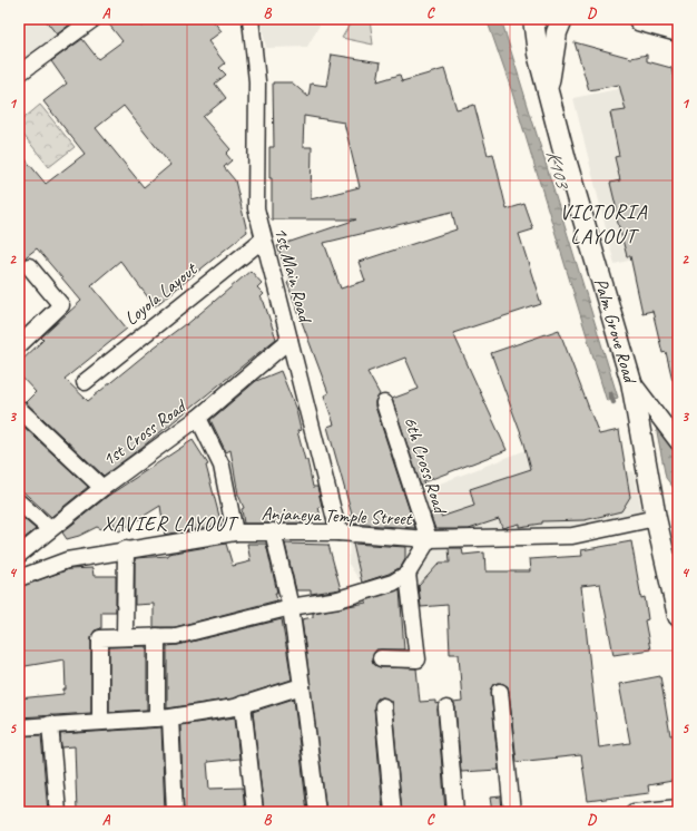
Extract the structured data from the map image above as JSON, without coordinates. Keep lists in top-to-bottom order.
{
  "streets": {
    "street": [
      "1st Main Road",
      "Loyola Layout",
      "Palm Grove Road",
      "1st Cross Road",
      "6th Cross Road",
      "Anjaneya Temple Street"
    ]
  },
  "crossings": [
    ["1st Main Road", "Loyola Layout"],
    ["1st Main Road", "1st Cross Road"],
    ["1st Main Road", "Anjaneya Temple Street"],
    ["Palm Grove Road", "Anjaneya Temple Street"],
    ["6th Cross Road", "Anjaneya Temple Street"]
  ],
  "districts": ["VICTORIA LAYOUT", "XAVIER LAYOUT"],
  "water": ["K103"],
  "grid": {
    "columns": [
      "A",
      "B",
      "C",
      "D"
    ],
    "rows": [
      "1",
      "2",
      "3",
      "4",
      "5"
    ]
  }
}
